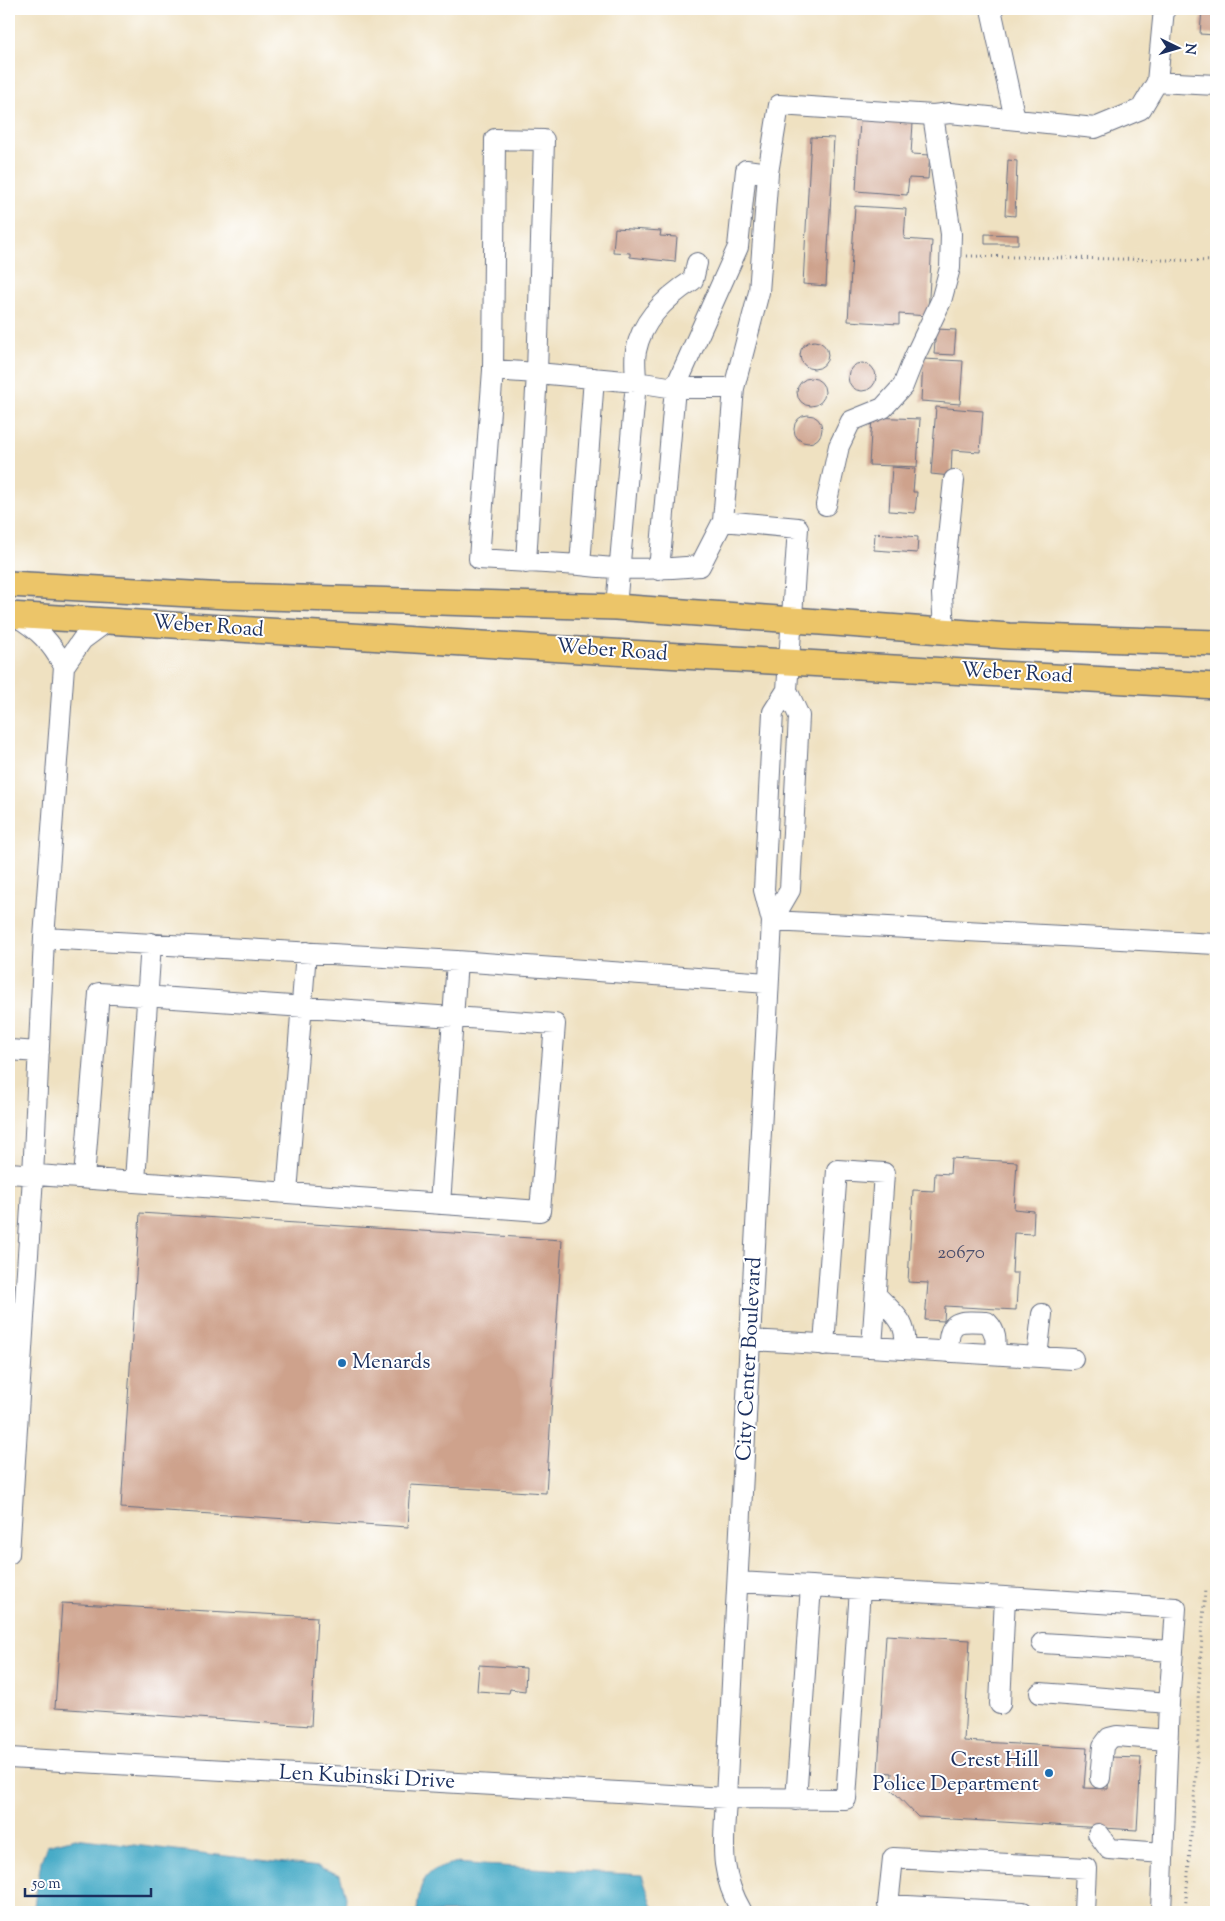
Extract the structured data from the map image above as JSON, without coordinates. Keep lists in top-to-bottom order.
{
  "streets": {
    "main road": ["Weber Road"],
    "street": ["City Center Boulevard", "Len Kubinski Drive"]
  },
  "crossings": [
    ["Weber Road", "City Center Boulevard"],
    ["City Center Boulevard", "Len Kubinski Drive"]
  ],
  "places": ["Menards", "Crest Hill Police Department"],
  "house_numbers": ["20670"],
  "scale_bar": "50 m",
  "north": "right"
}
